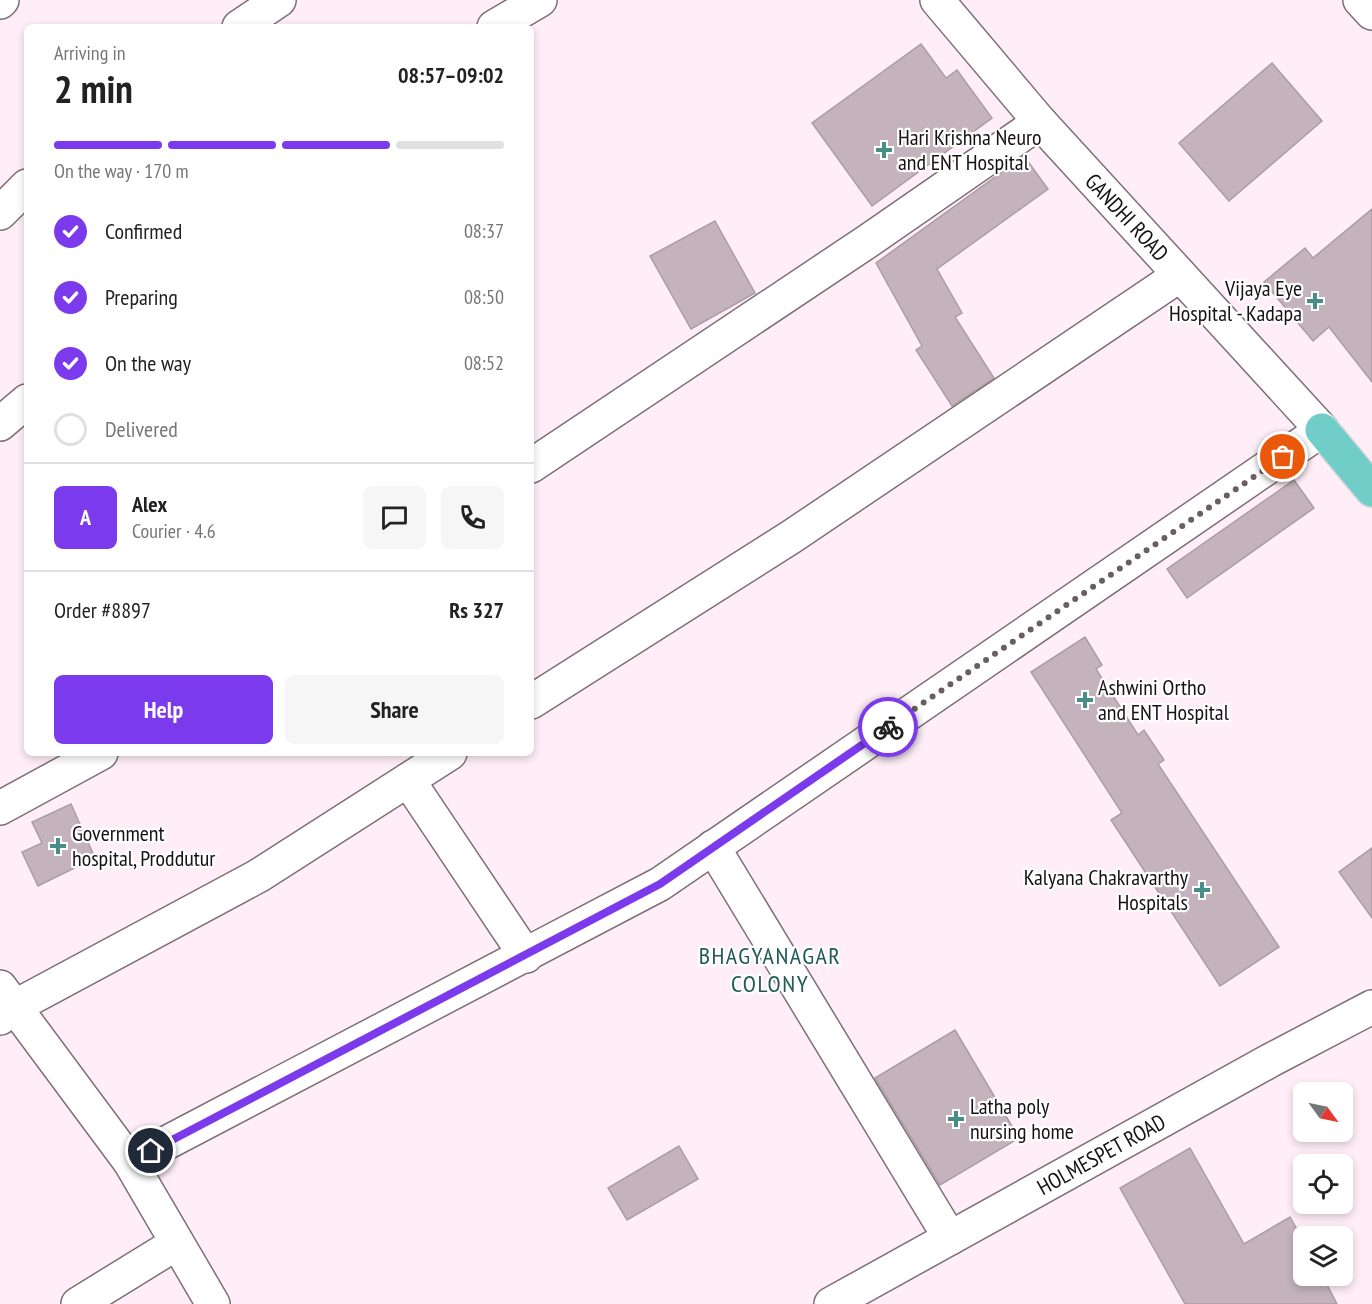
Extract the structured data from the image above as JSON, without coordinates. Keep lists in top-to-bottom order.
{
  "streets": {
    "street": ["GANDHI ROAD", "HOLMESPET ROAD"]
  },
  "districts": ["BHAGYANAGAR COLONY"],
  "places": {
    "health": [
      "Hari Krishna Neuro and ENT Hospital",
      "Vijaya Eye Hospital - Kadapa",
      "Ashwini Ortho and ENT Hospital",
      "Government hospital, Proddutur",
      "Kalyana Chakravarthy Hospitals",
      "Latha poly nursing home"
    ]
  },
  "north": "bottom right",
  "page": {
    "heading": ["2 min", "Arriving in", "08:57–09:02"],
    "panel": [
      "Alex",
      "Courier · 4.6",
      "Order #8897",
      "Rs 327"
    ],
    "bar": "On the way · 170 m",
    "list": [
      ["Confirmed", "08:37"],
      ["Preparing", "08:50"],
      ["On the way", "08:52"],
      "Delivered"
    ],
    "round": "A",
    "buttons": ["Help", "Share"]
  }
}
